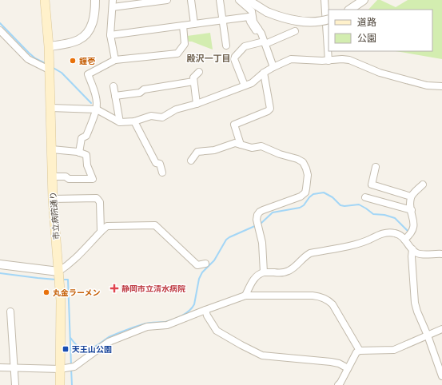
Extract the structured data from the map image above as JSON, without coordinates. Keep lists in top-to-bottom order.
{
  "streets": {
    "main road": ["市立病院通り"]
  },
  "districts": ["殿沢一丁目"],
  "places": {
    "other": ["鐘壱", "丸金ラーメン"],
    "health": ["静岡市立清水病院"],
    "transit": ["天王山公園"]
  },
  "legend": ["道路", "公園"]
}
